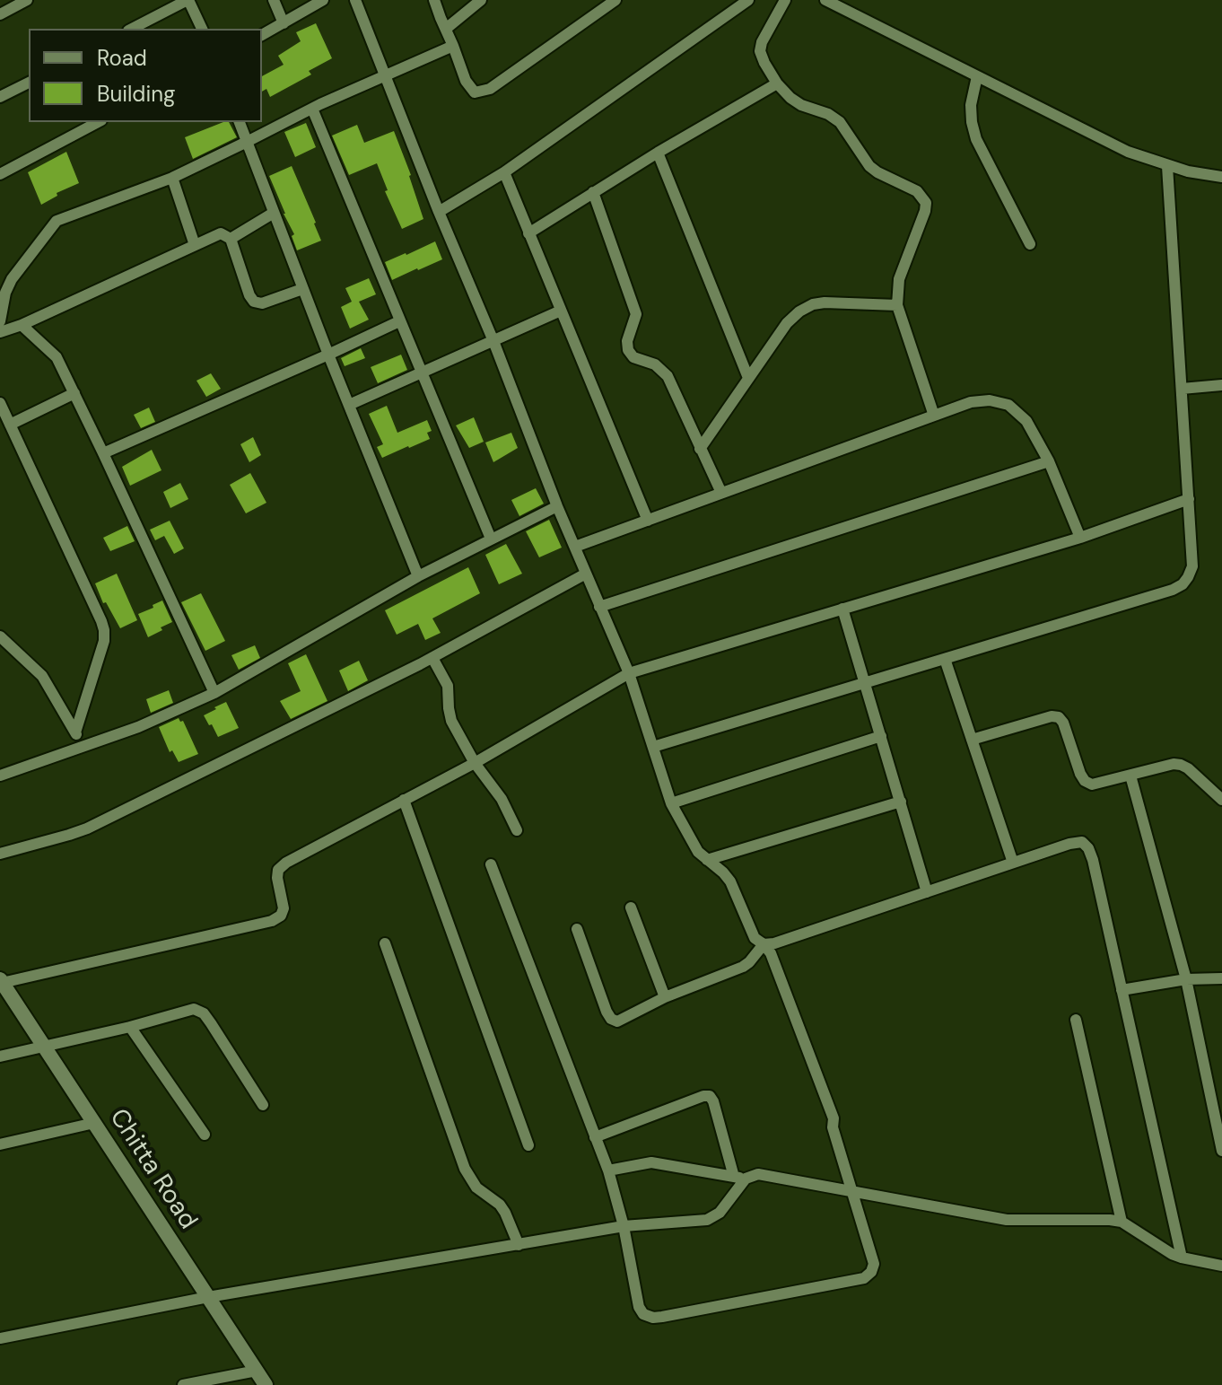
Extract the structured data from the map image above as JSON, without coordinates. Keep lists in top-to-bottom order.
{
  "streets": {
    "street": ["Chitta Road"]
  },
  "legend": ["Road", "Building"]
}
